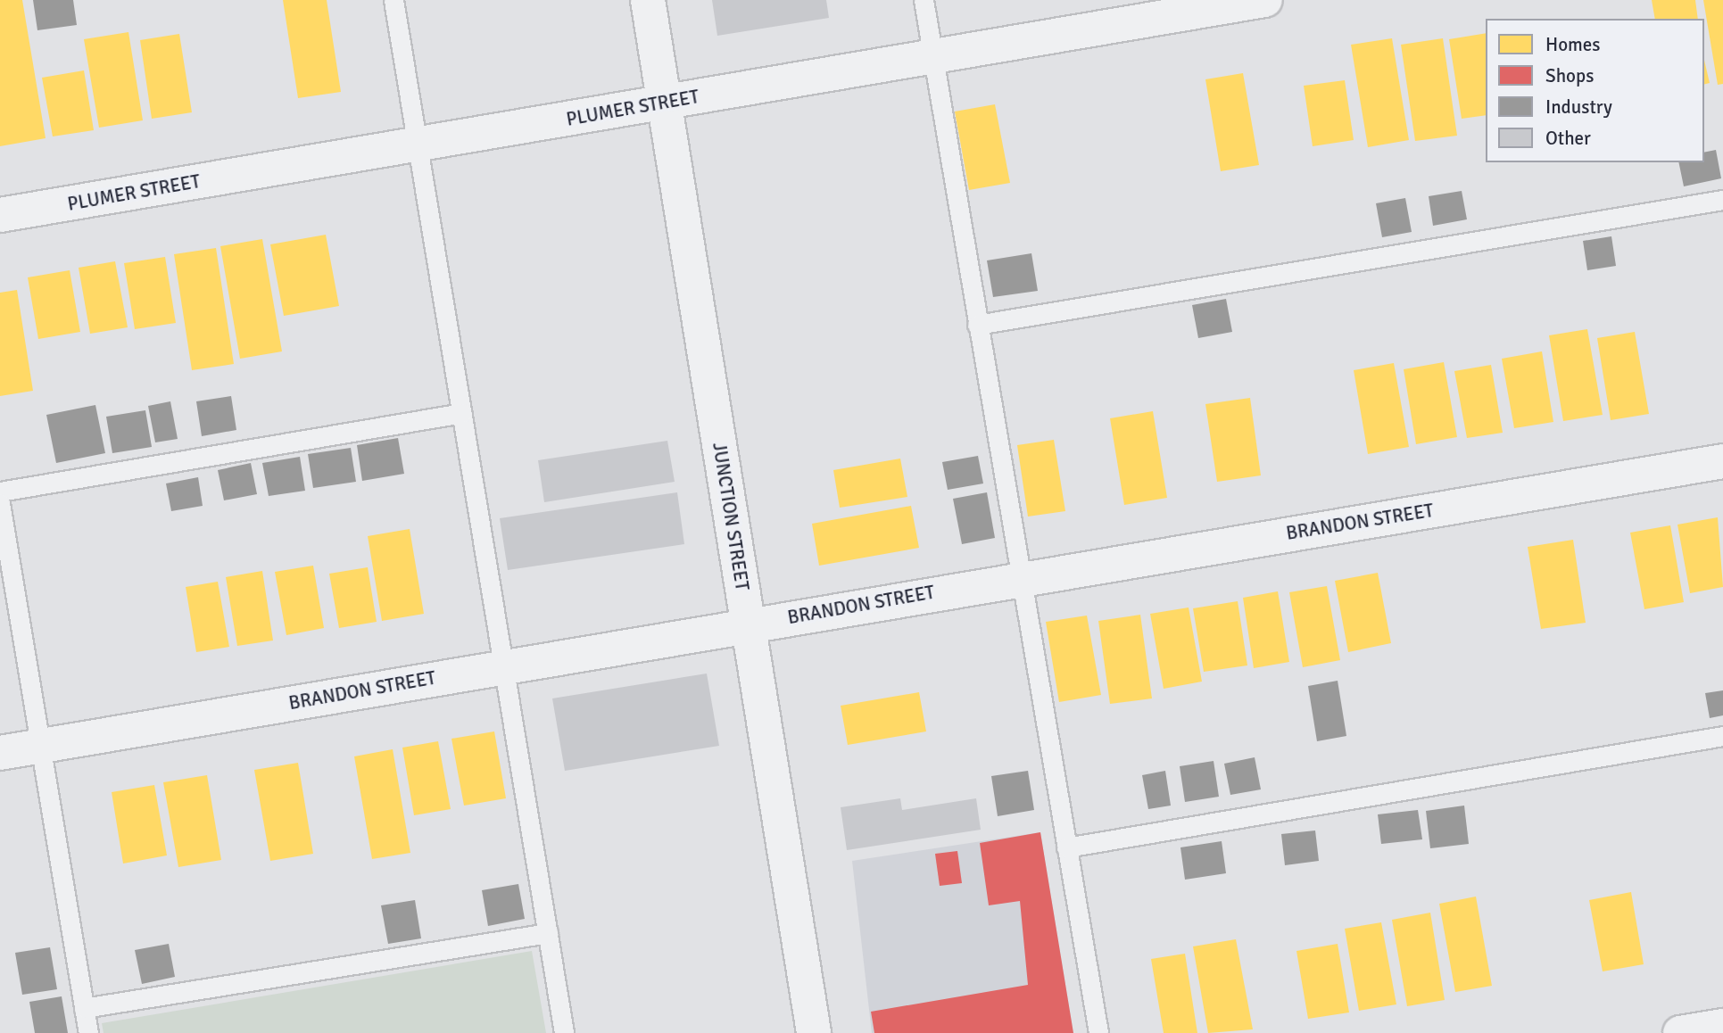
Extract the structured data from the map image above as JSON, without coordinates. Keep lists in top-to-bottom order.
{
  "streets": {
    "street": ["PLUMER STREET", "JUNCTION STREET", "BRANDON STREET"]
  },
  "crossings": [
    ["PLUMER STREET", "JUNCTION STREET"],
    ["JUNCTION STREET", "BRANDON STREET"]
  ],
  "legend": [
    "Homes",
    "Shops",
    "Industry",
    "Other"
  ]
}
